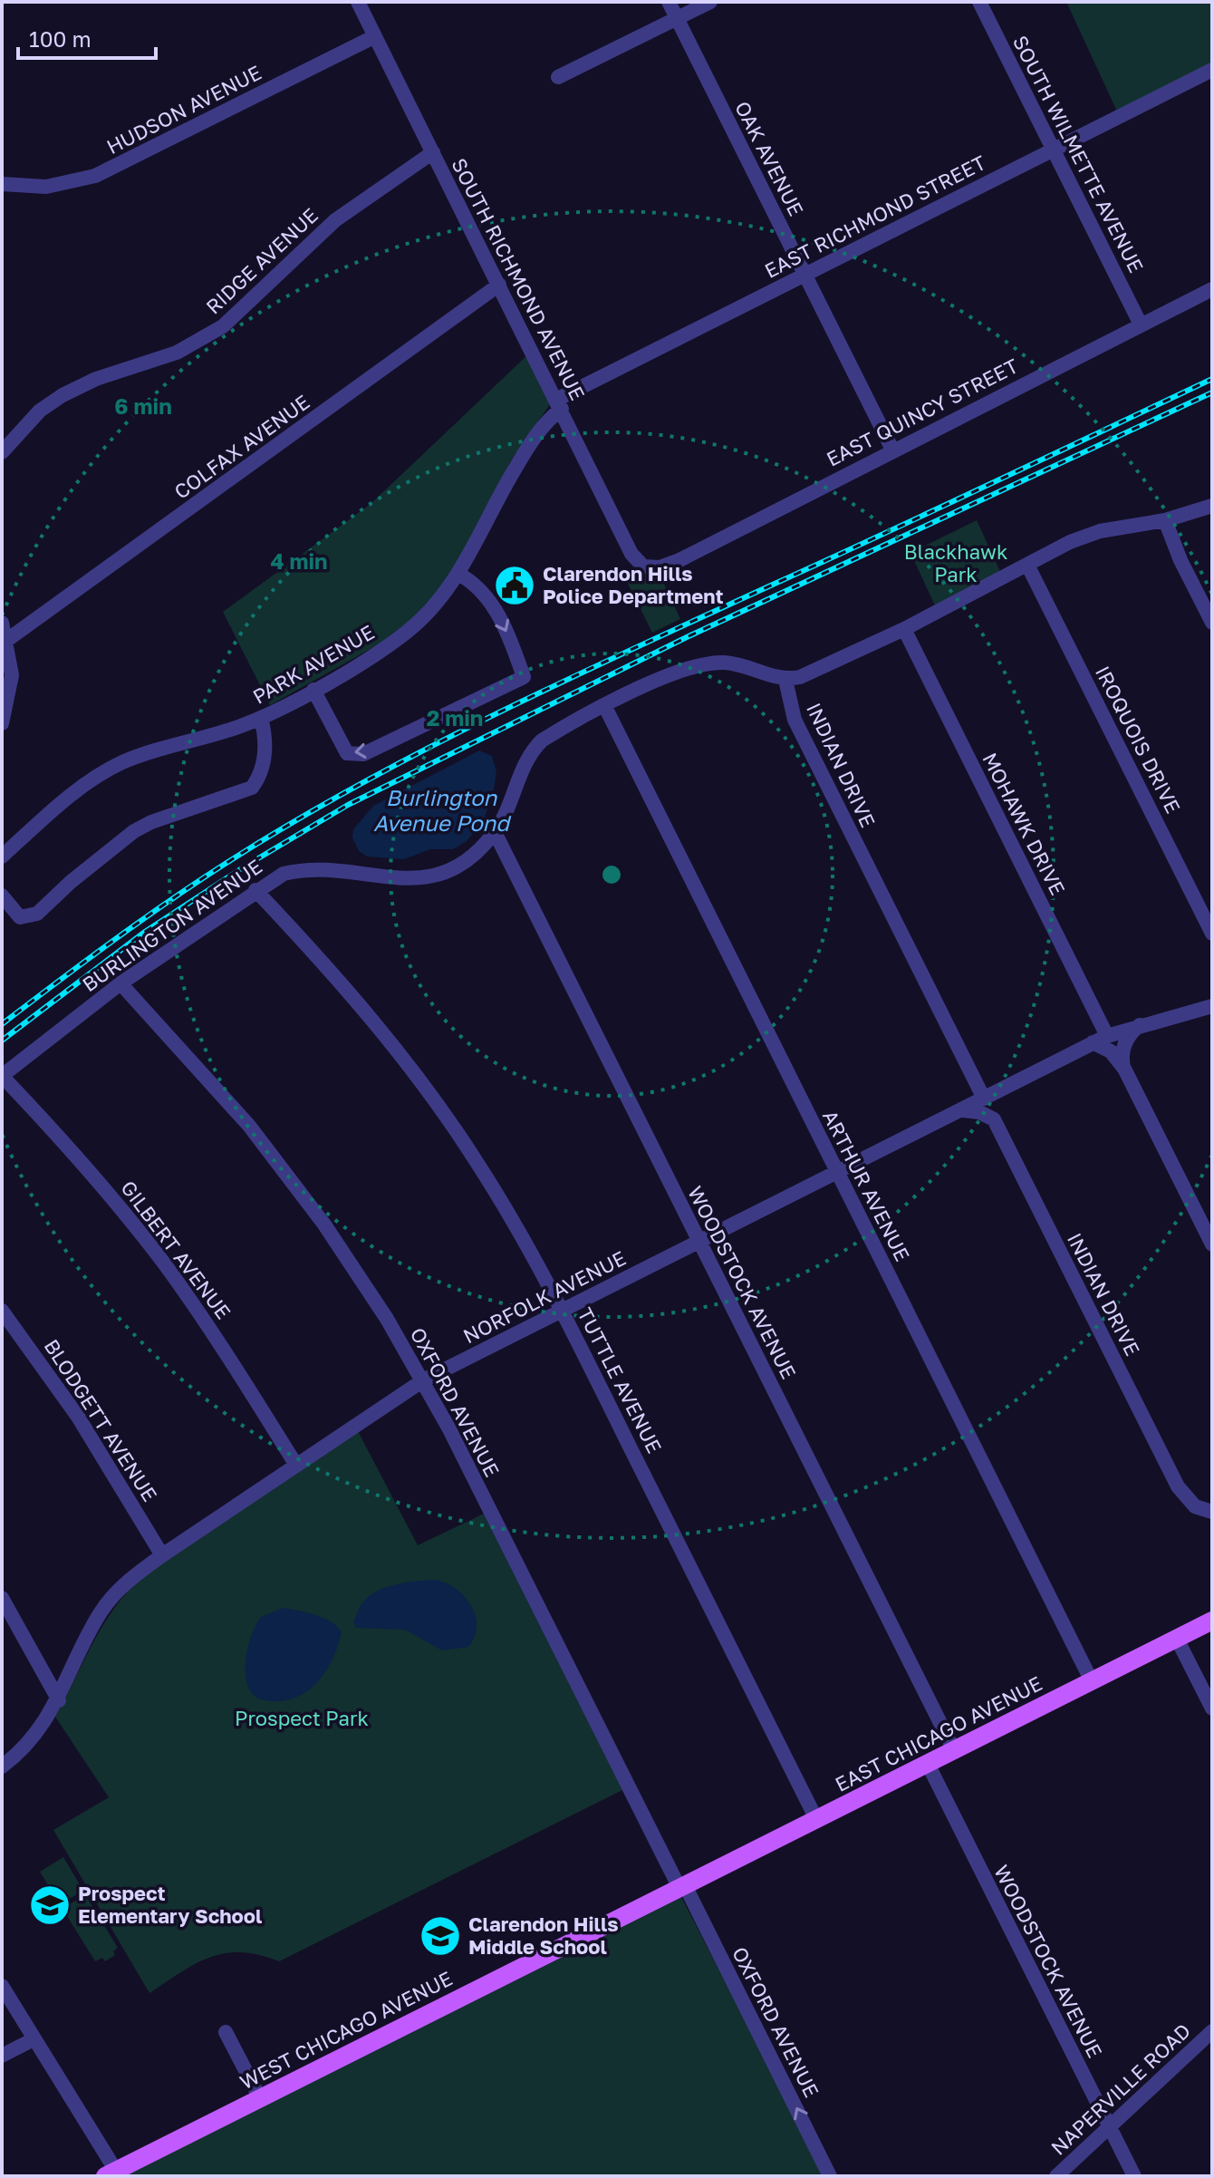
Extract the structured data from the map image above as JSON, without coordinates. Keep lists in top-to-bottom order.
{
  "streets": {
    "main road": ["EAST CHICAGO AVENUE", "WEST CHICAGO AVENUE"],
    "street": [
      "HUDSON AVENUE",
      "SOUTH WILMETTE AVENUE",
      "OAK AVENUE",
      "EAST RICHMOND STREET",
      "RIDGE AVENUE",
      "SOUTH RICHMOND AVENUE",
      "EAST QUINCY STREET",
      "COLFAX AVENUE",
      "PARK AVENUE",
      "IROQUOIS DRIVE",
      "INDIAN DRIVE",
      "MOHAWK DRIVE",
      "BURLINGTON AVENUE",
      "ARTHUR AVENUE",
      "GILBERT AVENUE",
      "WOODSTOCK AVENUE",
      "NORFOLK AVENUE",
      "TUTTLE AVENUE",
      "OXFORD AVENUE",
      "BLODGETT AVENUE",
      "NAPERVILLE ROAD"
    ]
  },
  "crossings": [
    ["HUDSON AVENUE", "SOUTH RICHMOND AVENUE"],
    ["SOUTH WILMETTE AVENUE", "EAST RICHMOND STREET"],
    ["SOUTH WILMETTE AVENUE", "EAST QUINCY STREET"],
    ["OAK AVENUE", "EAST RICHMOND STREET"],
    ["OAK AVENUE", "EAST QUINCY STREET"],
    ["EAST RICHMOND STREET", "SOUTH RICHMOND AVENUE"],
    ["EAST RICHMOND STREET", "PARK AVENUE"],
    ["RIDGE AVENUE", "SOUTH RICHMOND AVENUE"],
    ["SOUTH RICHMOND AVENUE", "EAST QUINCY STREET"],
    ["SOUTH RICHMOND AVENUE", "COLFAX AVENUE"],
    ["SOUTH RICHMOND AVENUE", "PARK AVENUE"],
    ["INDIAN DRIVE", "BURLINGTON AVENUE"],
    ["INDIAN DRIVE", "NORFOLK AVENUE"],
    ["MOHAWK DRIVE", "NORFOLK AVENUE"],
    ["BURLINGTON AVENUE", "ARTHUR AVENUE"],
    ["BURLINGTON AVENUE", "GILBERT AVENUE"],
    ["BURLINGTON AVENUE", "WOODSTOCK AVENUE"],
    ["BURLINGTON AVENUE", "TUTTLE AVENUE"],
    ["BURLINGTON AVENUE", "OXFORD AVENUE"],
    ["ARTHUR AVENUE", "NORFOLK AVENUE"],
    ["ARTHUR AVENUE", "EAST CHICAGO AVENUE"],
    ["GILBERT AVENUE", "NORFOLK AVENUE"],
    ["WOODSTOCK AVENUE", "NORFOLK AVENUE"],
    ["WOODSTOCK AVENUE", "EAST CHICAGO AVENUE"],
    ["WOODSTOCK AVENUE", "NAPERVILLE ROAD"],
    ["NORFOLK AVENUE", "TUTTLE AVENUE"],
    ["NORFOLK AVENUE", "OXFORD AVENUE"],
    ["NORFOLK AVENUE", "BLODGETT AVENUE"],
    ["TUTTLE AVENUE", "EAST CHICAGO AVENUE"],
    ["OXFORD AVENUE", "EAST CHICAGO AVENUE"],
    ["OXFORD AVENUE", "WEST CHICAGO AVENUE"],
    ["EAST CHICAGO AVENUE", "WEST CHICAGO AVENUE"]
  ],
  "water": ["Burlington Avenue Pond"],
  "parks": ["Blackhawk Park", "Prospect Park"],
  "places": {
    "public building": ["Clarendon Hills Police Department"],
    "school or university": ["Prospect Elementary School", "Clarendon Hills Middle School"]
  },
  "scale_bar": "100 m",
  "rings": ["6 min", "4 min", "2 min"]
}
